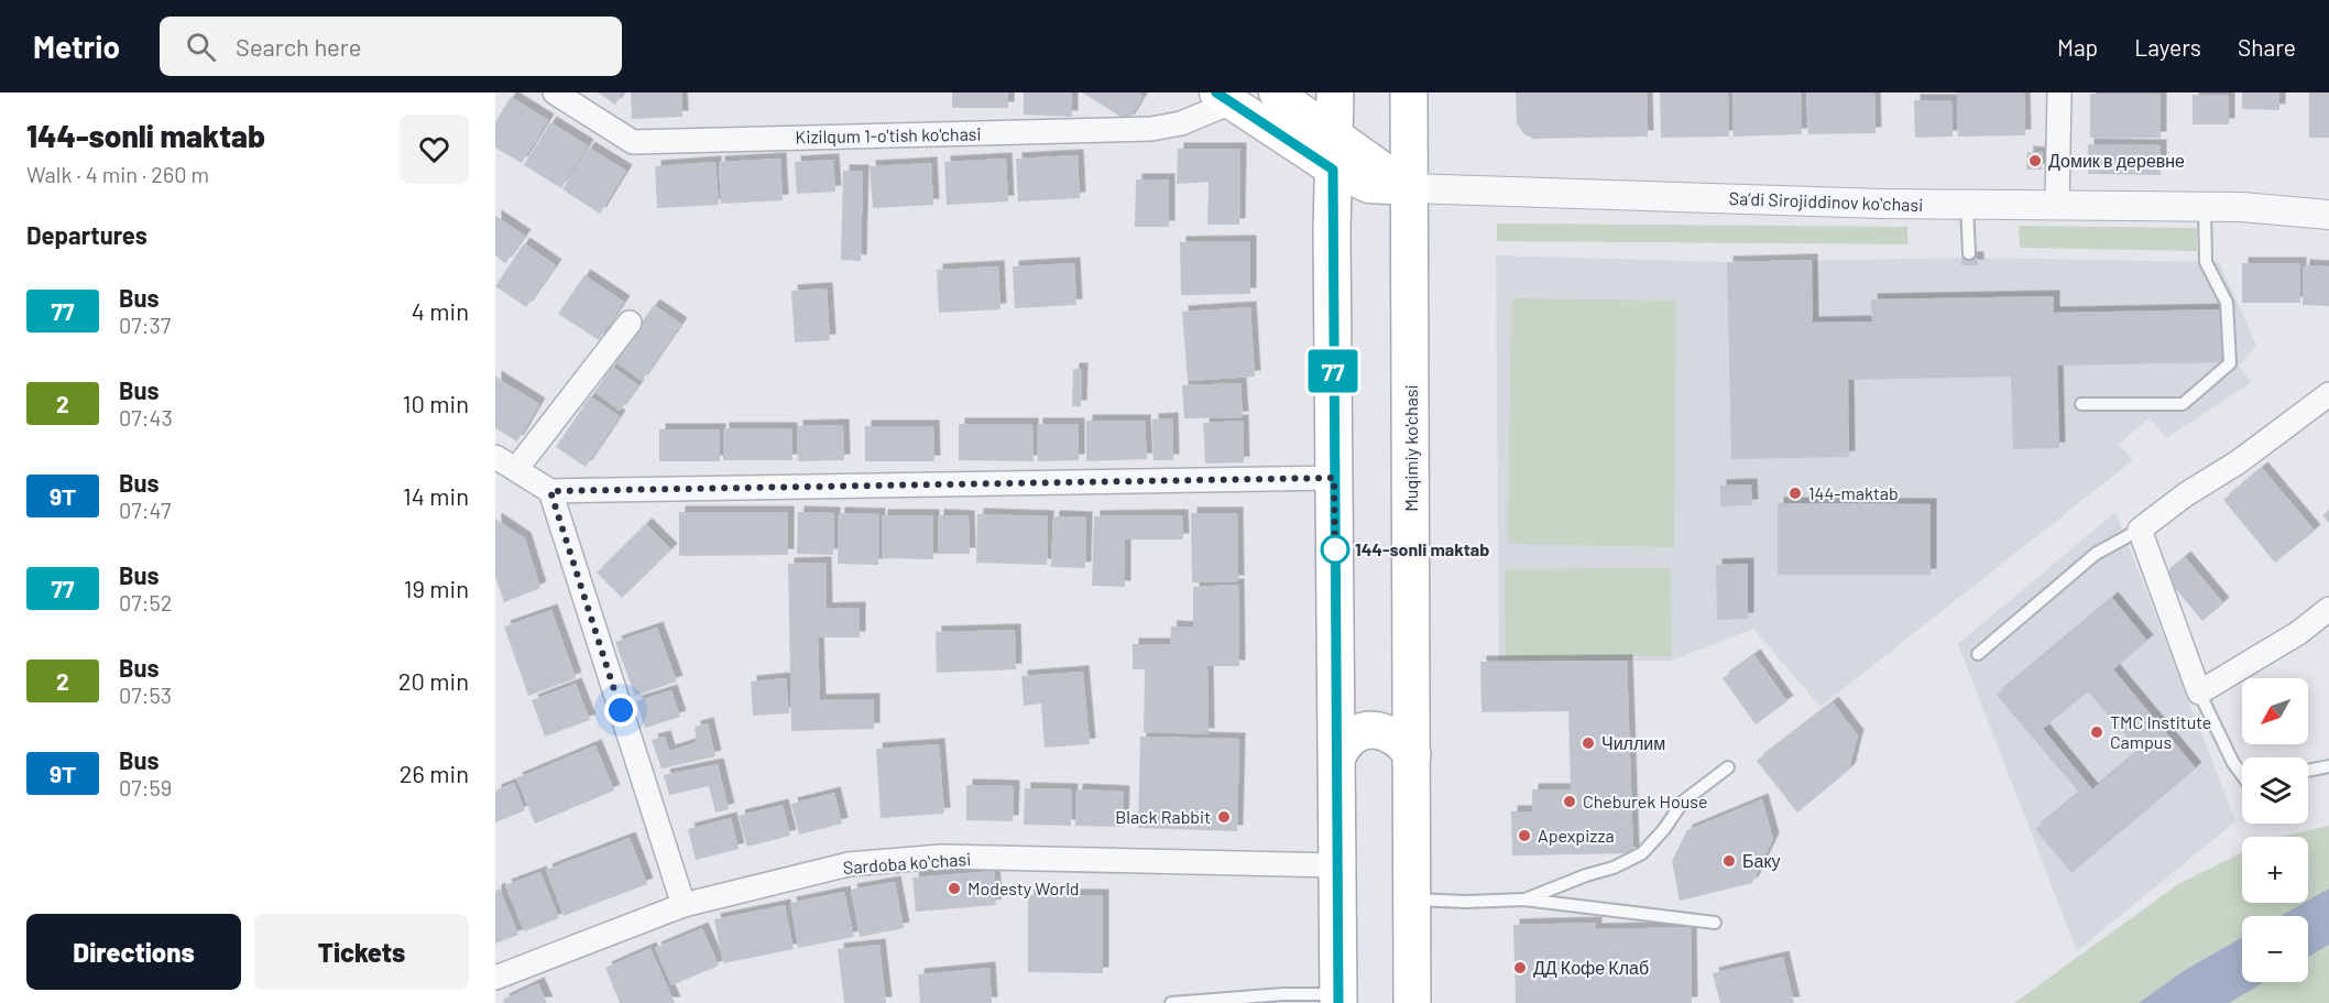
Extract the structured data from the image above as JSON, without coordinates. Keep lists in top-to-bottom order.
{
  "streets": {
    "main road": ["Muqimiy ko'chasi"],
    "street": ["Kizilqum 1-o'tish ko'chasi", "Saʼdi Sirojiddinov koʻchasi", "Sardoba koʻchasi"]
  },
  "crossings": [
    ["Saʼdi Sirojiddinov koʻchasi", "Muqimiy ko'chasi"]
  ],
  "places": [
    "Домик в деревне",
    "144-maktab",
    "144-sonli maktab",
    "TMC Institute Campus",
    "Чиллим",
    "Cheburek House",
    "Black Rabbit",
    "Apexpizza",
    "Баку",
    "Modesty World",
    "ДД Кофе Клаб"
  ],
  "lines": ["bus line 77"],
  "north": "bottom left",
  "page": {
    "header": "Metrio",
    "search": "Search here",
    "nav": ["Map", "Layers", "Share"],
    "heading": [
      ["144-sonli maktab", "Walk · 4 min · 260 m"],
      "Departures"
    ],
    "on_map": "77",
    "list": [
      {
        "mark": "77",
        "name": "Bus",
        "note": "07:37",
        "value": "4 min"
      },
      {
        "mark": "2",
        "name": "Bus",
        "note": "07:43",
        "value": "10 min"
      },
      {
        "mark": "9Т",
        "name": "Bus",
        "note": "07:47",
        "value": "14 min"
      },
      {
        "mark": "77",
        "name": "Bus",
        "note": "07:52",
        "value": "19 min"
      },
      {
        "mark": "2",
        "name": "Bus",
        "note": "07:53",
        "value": "20 min"
      },
      {
        "mark": "9Т",
        "name": "Bus",
        "note": "07:59",
        "value": "26 min"
      }
    ],
    "map_buttons": ["+", "−"],
    "buttons": ["Directions", "Tickets"]
  }
}
